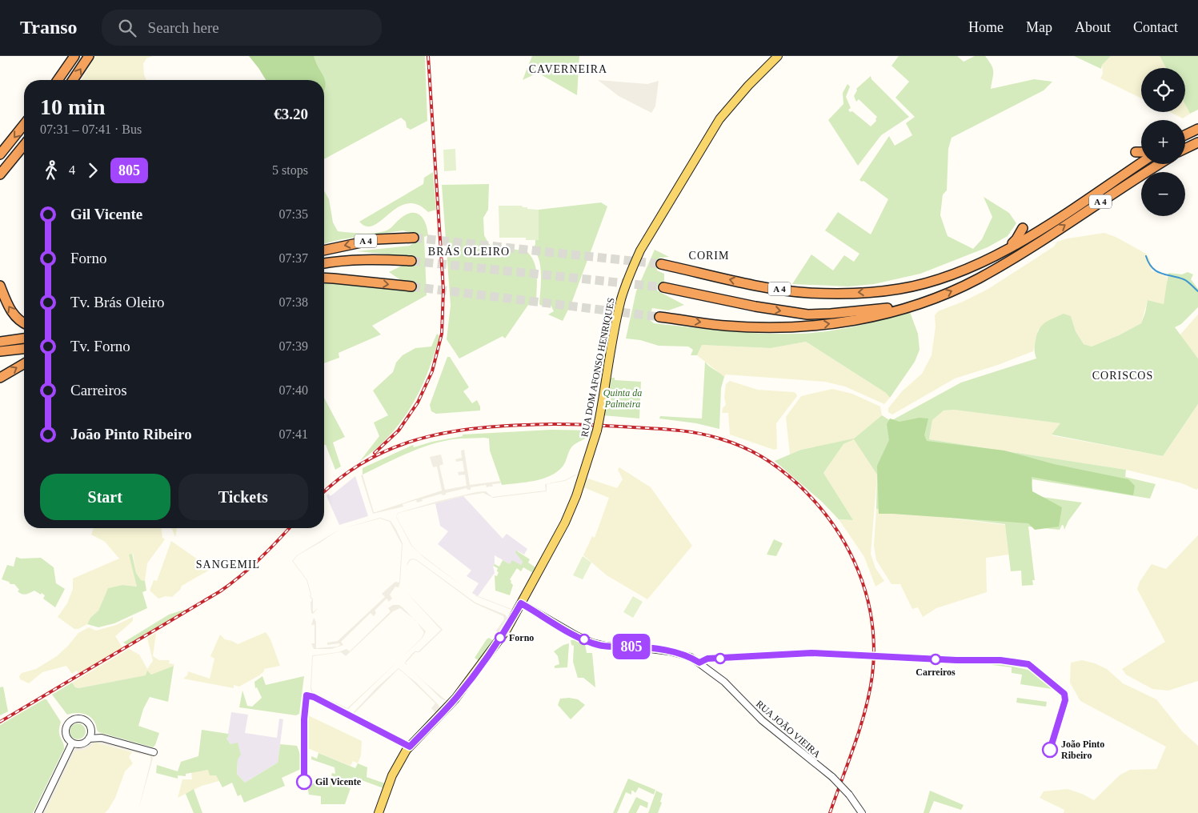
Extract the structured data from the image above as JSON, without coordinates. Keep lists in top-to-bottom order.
{
  "streets": {
    "highway": ["A 4"],
    "main road": ["RUA DOM AFONSO HENRIQUES"],
    "street": ["RUA JOÃO VIEIRA"]
  },
  "crossings": [
    ["RUA DOM AFONSO HENRIQUES", "RUA JOÃO VIEIRA"]
  ],
  "districts": [
    "CAVERNEIRA",
    "BRÁS OLEIRO",
    "CORIM",
    "CORISCOS",
    "SANGEMIL"
  ],
  "parks": ["Quinta da Palmeira"],
  "places": [
    "Forno",
    "Carreiros",
    "João Pinto Ribeiro",
    "Gil Vicente"
  ],
  "lines": ["bus line 805"],
  "page": {
    "header": "Transo",
    "search": "Search here",
    "nav": [
      "Home",
      "Map",
      "About",
      "Contact"
    ],
    "on_map": "805",
    "map_buttons": ["+", "−"],
    "heading": ["10 min", "07:31 – 07:41 · Bus", "€3.20"],
    "legs": ["4", "805", "5 stops"],
    "list": [
      {
        "name": "Gil Vicente",
        "value": "07:35"
      },
      {
        "name": "Forno",
        "value": "07:37"
      },
      {
        "name": "Tv. Brás Oleiro",
        "value": "07:38"
      },
      {
        "name": "Tv. Forno",
        "value": "07:39"
      },
      {
        "name": "Carreiros",
        "value": "07:40"
      },
      {
        "name": "João Pinto Ribeiro",
        "value": "07:41"
      }
    ],
    "buttons": ["Start", "Tickets"]
  }
}
